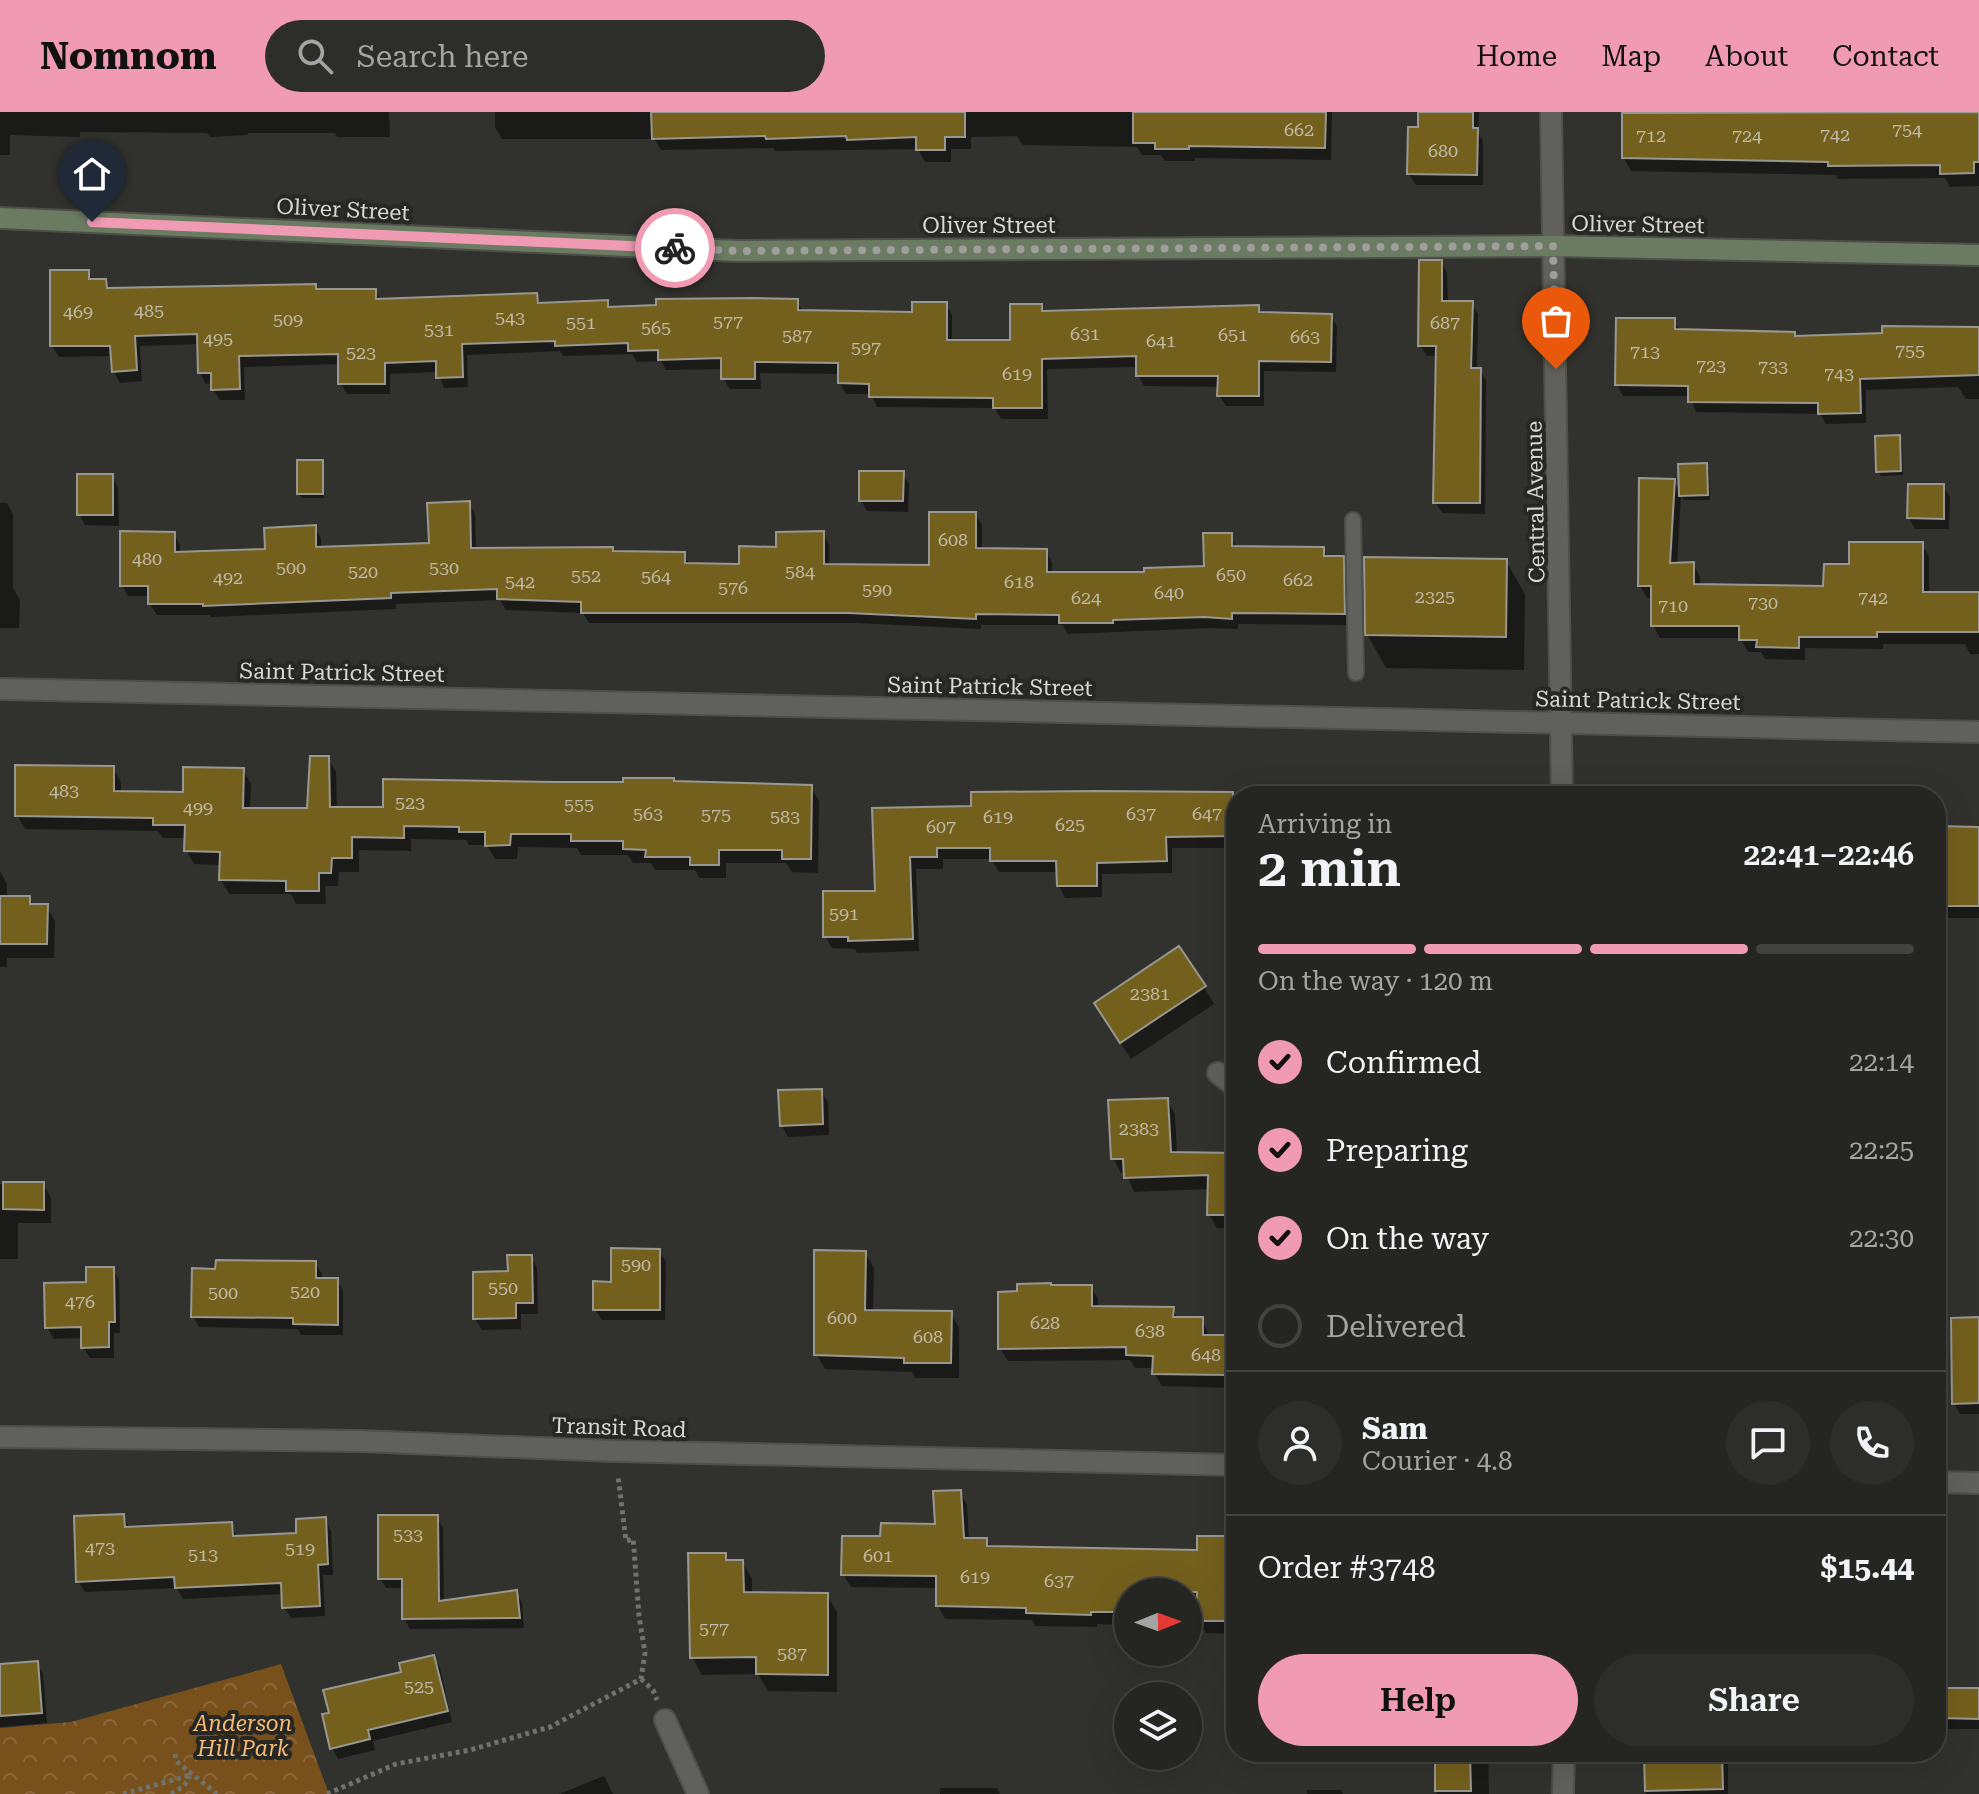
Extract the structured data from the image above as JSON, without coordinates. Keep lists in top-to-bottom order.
{
  "streets": {
    "street": [
      "Oliver Street",
      "Central Avenue",
      "Saint Patrick Street",
      "Transit Road"
    ]
  },
  "crossings": [
    ["Oliver Street", "Central Avenue"],
    ["Central Avenue", "Saint Patrick Street"]
  ],
  "parks": ["Anderson Hill Park"],
  "house_numbers": [
    "662",
    "754",
    "742",
    "712",
    "724",
    "680",
    "485",
    "469",
    "543",
    "509",
    "577",
    "551",
    "687",
    "565",
    "531",
    "631",
    "651",
    "587",
    "663",
    "495",
    "641",
    "597",
    "755",
    "713",
    "523",
    "723",
    "733",
    "619",
    "743",
    "608",
    "480",
    "500",
    "530",
    "520",
    "584",
    "650",
    "552",
    "564",
    "492",
    "662",
    "542",
    "618",
    "576",
    "590",
    "640",
    "2325",
    "624",
    "742",
    "730",
    "710",
    "483",
    "523",
    "555",
    "499",
    "563",
    "637",
    "647",
    "575",
    "583",
    "619",
    "625",
    "607",
    "591",
    "2381",
    "2383",
    "590",
    "550",
    "520",
    "500",
    "476",
    "600",
    "628",
    "638",
    "608",
    "648",
    "533",
    "473",
    "519",
    "513",
    "601",
    "619",
    "637",
    "577",
    "587",
    "525"
  ],
  "north": "right",
  "page": {
    "header": "Nomnom",
    "search": "Search here",
    "nav": [
      "Home",
      "Map",
      "About",
      "Contact"
    ],
    "heading": ["2 min", "Arriving in", "22:41–22:46"],
    "panel": [
      "Sam",
      "Courier · 4.8",
      "Order #3748",
      "$15.44"
    ],
    "bar": "On the way · 120 m",
    "list": [
      ["Confirmed", "22:14"],
      ["Preparing", "22:25"],
      ["On the way", "22:30"],
      "Delivered"
    ],
    "buttons": ["Help", "Share"]
  }
}
